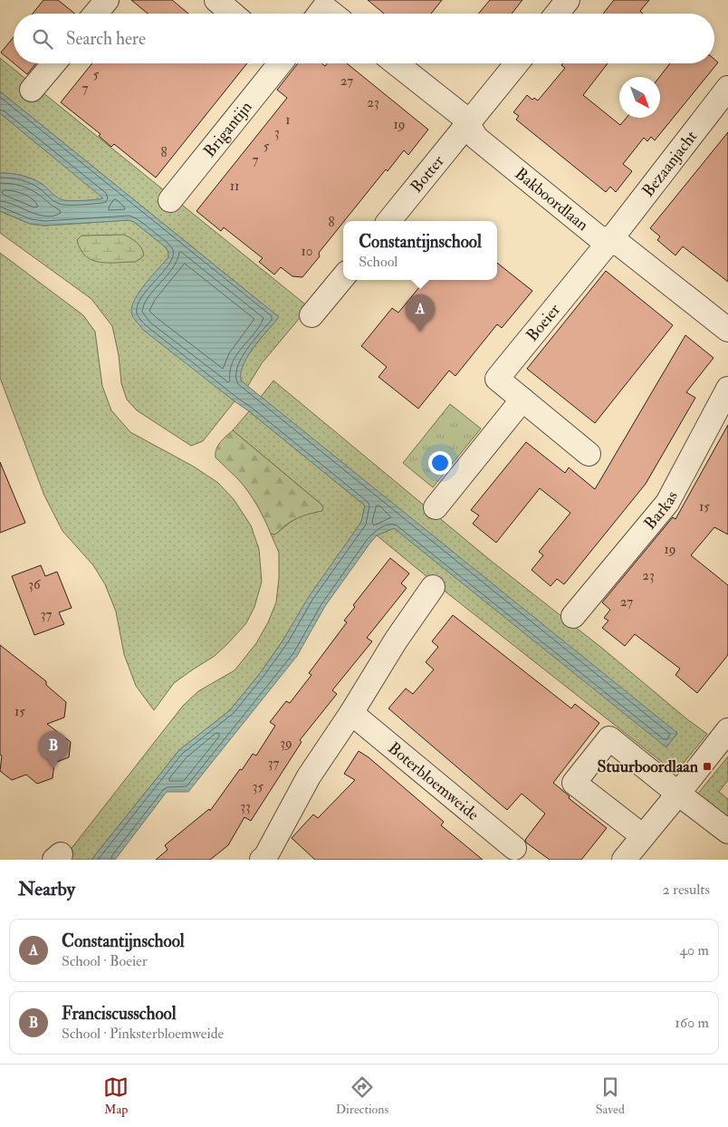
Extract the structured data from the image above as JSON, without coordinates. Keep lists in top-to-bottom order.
{
  "streets": {
    "street": [
      "Brigantijn",
      "Bezaanjacht",
      "Botter",
      "Bakboordlaan",
      "Boeier",
      "Barkas",
      "Boterbloemweide"
    ]
  },
  "crossings": [
    ["Bezaanjacht", "Bakboordlaan"],
    ["Bezaanjacht", "Boeier"],
    ["Botter", "Bakboordlaan"],
    ["Bakboordlaan", "Boeier"]
  ],
  "places": {
    "transit": ["Stuurboordlaan"]
  },
  "house_numbers": [
    "5",
    "27",
    "7",
    "23",
    "1",
    "19",
    "3",
    "5",
    "8",
    "7",
    "11",
    "8",
    "10",
    "15",
    "19",
    "23",
    "36",
    "27",
    "37",
    "15",
    "39",
    "37",
    "35",
    "33"
  ],
  "north": "bottom right",
  "page": {
    "search": "Search here",
    "popup": ["Constantijnschool", "School"],
    "pins": ["A", "B"],
    "heading": ["Nearby", "2 results"],
    "list": [
      {
        "mark": "A",
        "name": "Constantijnschool",
        "note": "School · Boeier",
        "value": "40 m"
      },
      {
        "mark": "B",
        "name": "Franciscusschool",
        "note": "School · Pinksterbloemweide",
        "value": "160 m"
      }
    ],
    "nav": ["Map", "Directions", "Saved"]
  }
}
